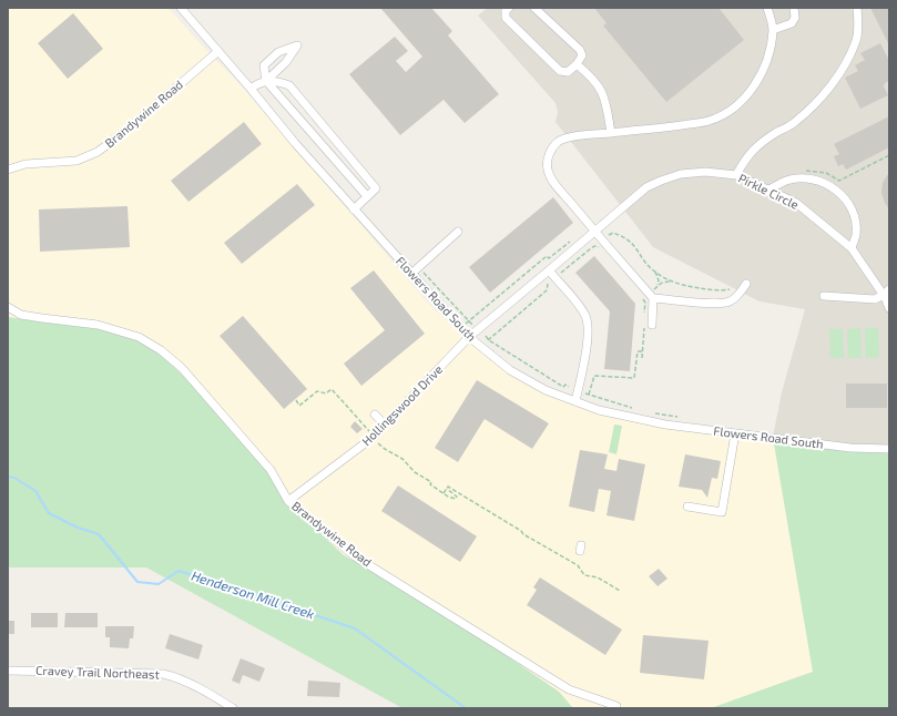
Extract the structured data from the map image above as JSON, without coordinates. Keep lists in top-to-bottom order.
{
  "streets": {
    "street": [
      "Brandywine Road",
      "Pirkle Circle",
      "Flowers Road South",
      "Hollingswood Drive",
      "Cravey Trail Northeast"
    ]
  },
  "crossings": [
    ["Brandywine Road", "Flowers Road South"],
    ["Brandywine Road", "Hollingswood Drive"],
    ["Pirkle Circle", "Hollingswood Drive"],
    ["Flowers Road South", "Hollingswood Drive"]
  ],
  "water": ["Henderson Mill Creek"]
}
